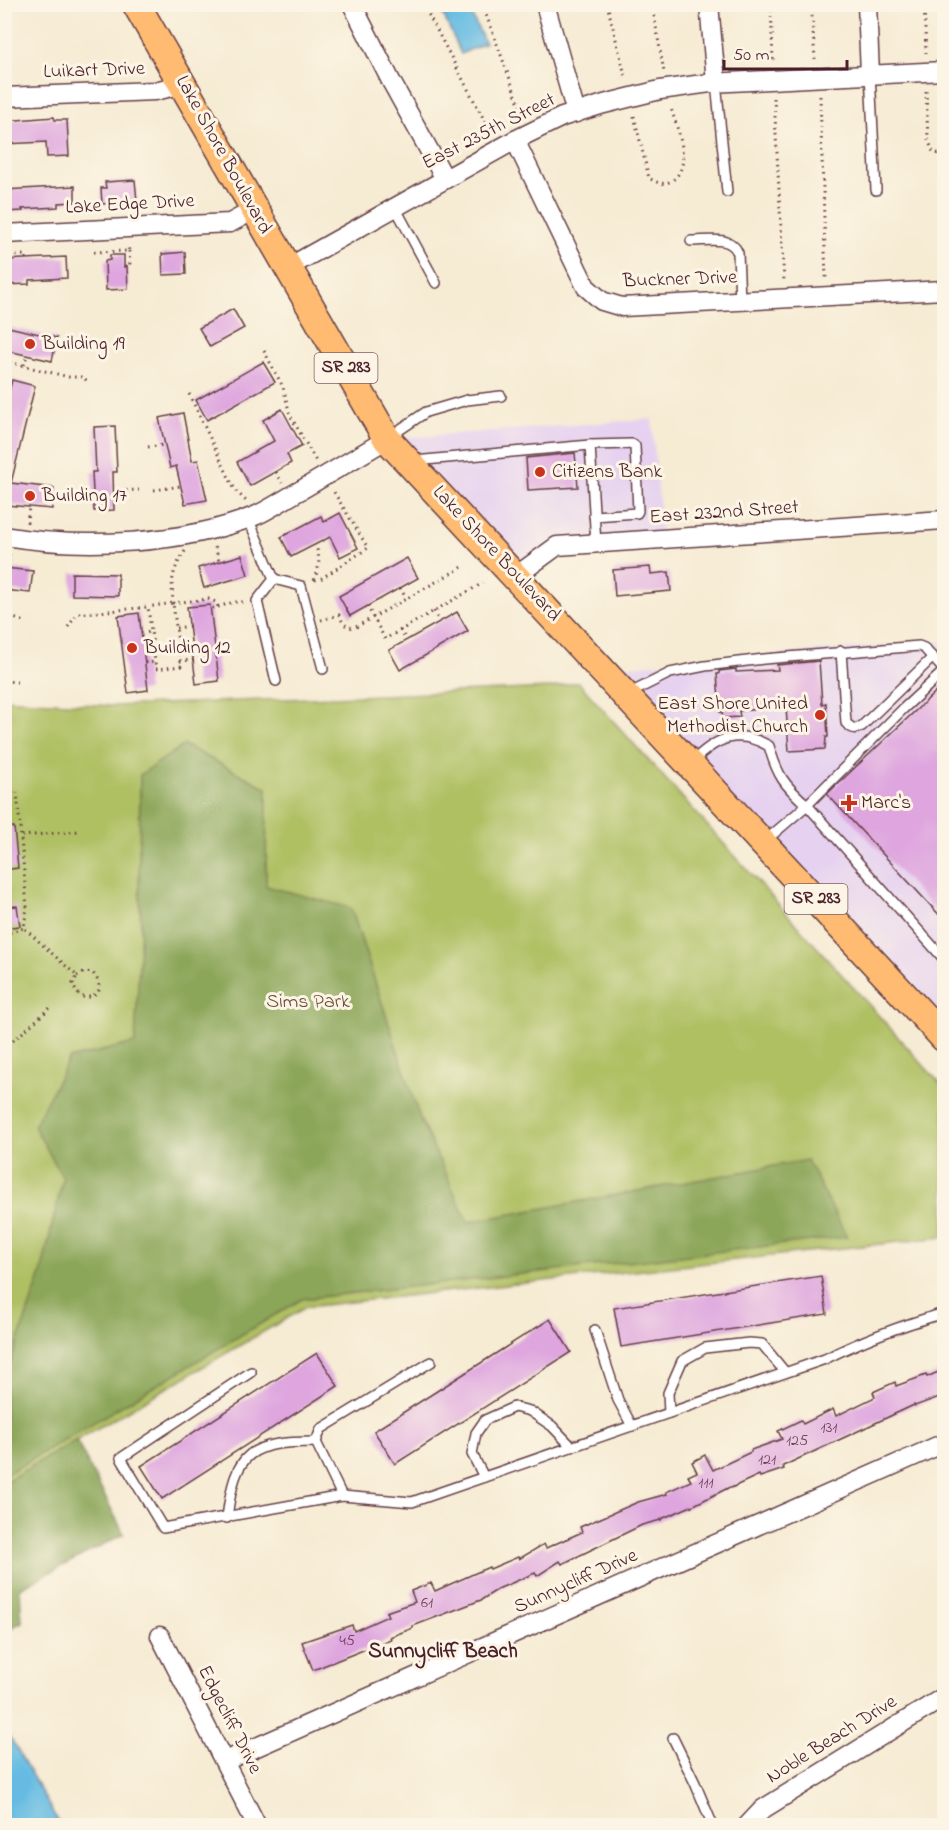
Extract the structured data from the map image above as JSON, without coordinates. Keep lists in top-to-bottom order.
{
  "streets": {
    "main road": ["Lake Shore Boulevard", "SR 283"],
    "street": [
      "Luikart Drive",
      "East 235th Street",
      "Lake Edge Drive",
      "Buckner Drive",
      "East 232nd Street",
      "Sunnycliff Drive",
      "Edgecliff Drive",
      "Noble Beach Drive"
    ]
  },
  "crossings": [
    ["Luikart Drive", "Lake Shore Boulevard"],
    ["East 235th Street", "Lake Shore Boulevard"],
    ["East 235th Street", "Buckner Drive"],
    ["Lake Shore Boulevard", "Lake Edge Drive"],
    ["Lake Shore Boulevard", "East 232nd Street"],
    ["Sunnycliff Drive", "Edgecliff Drive"]
  ],
  "districts": ["Sunnycliff Beach"],
  "parks": ["Sims Park"],
  "places": {
    "other": [
      "Building 19",
      "Citizens Bank",
      "Building 17",
      "Building 12",
      "East Shore United Methodist Church"
    ],
    "health": ["Marc's"]
  },
  "house_numbers": [
    "131",
    "125",
    "121",
    "111",
    "61",
    "45"
  ],
  "scale_bar": "50 m"
}
